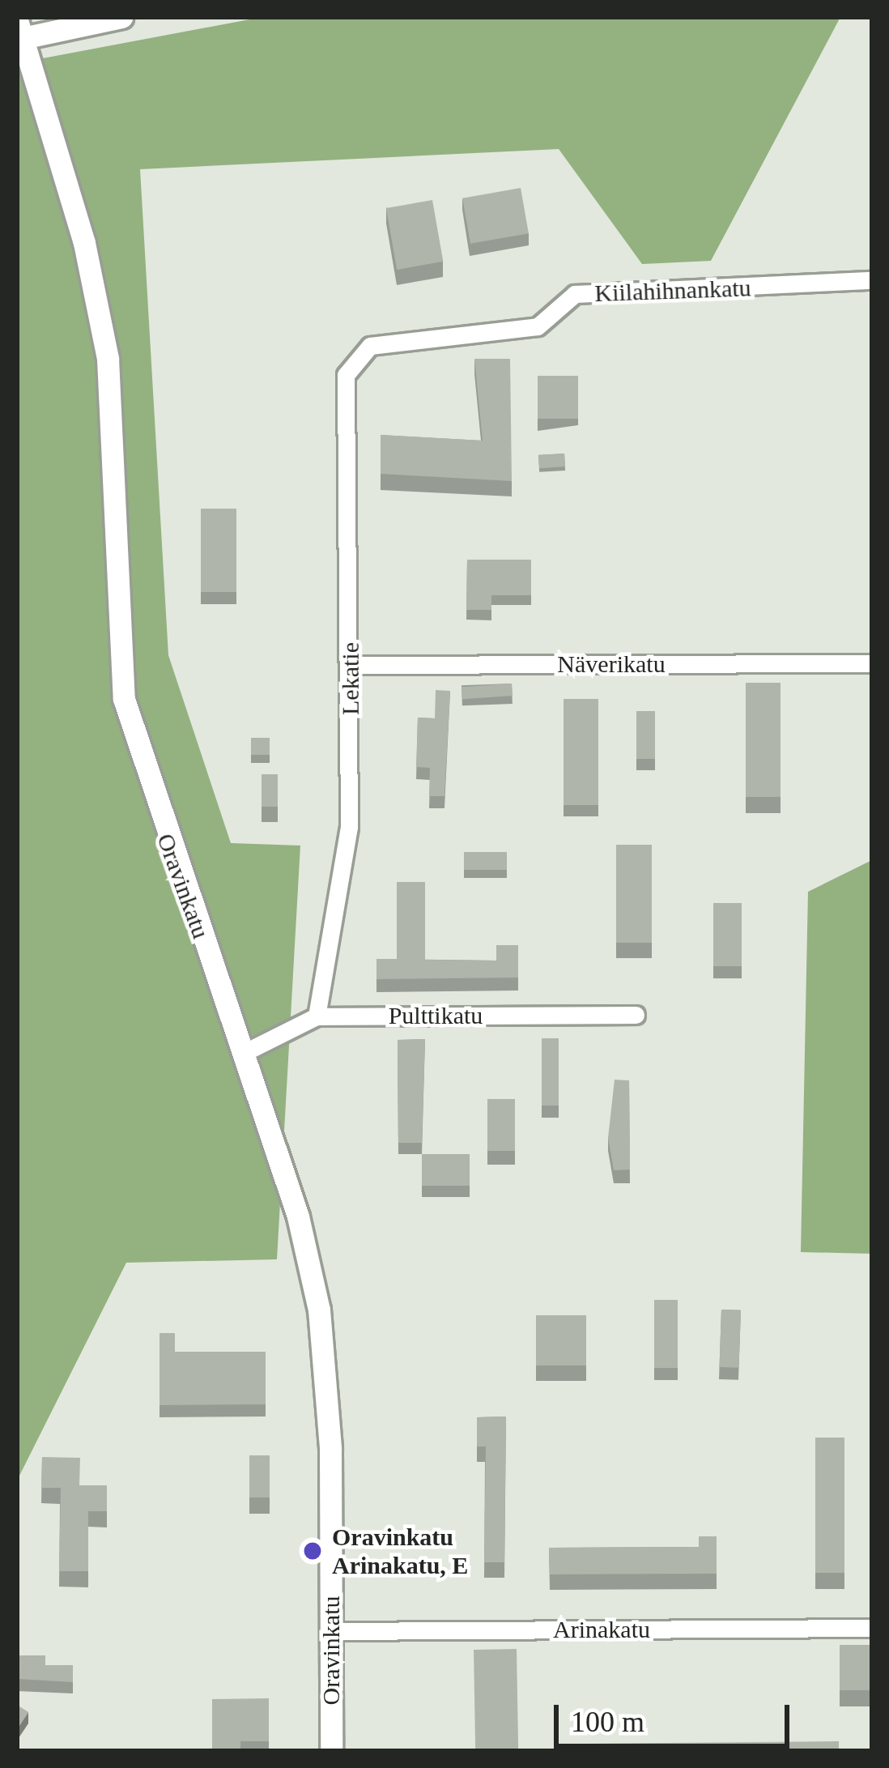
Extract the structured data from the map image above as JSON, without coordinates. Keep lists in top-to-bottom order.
{
  "streets": {
    "street": [
      "Kiilahihnankatu",
      "Näverikatu",
      "Lekatie",
      "Oravinkatu",
      "Pulttikatu",
      "Arinakatu"
    ]
  },
  "crossings": [
    ["Kiilahihnankatu", "Lekatie"],
    ["Näverikatu", "Lekatie"],
    ["Lekatie", "Pulttikatu"],
    ["Oravinkatu", "Pulttikatu"],
    ["Oravinkatu", "Arinakatu"]
  ],
  "places": ["Oravinkatu Arinakatu, E"],
  "scale_bar": "100 m"
}
